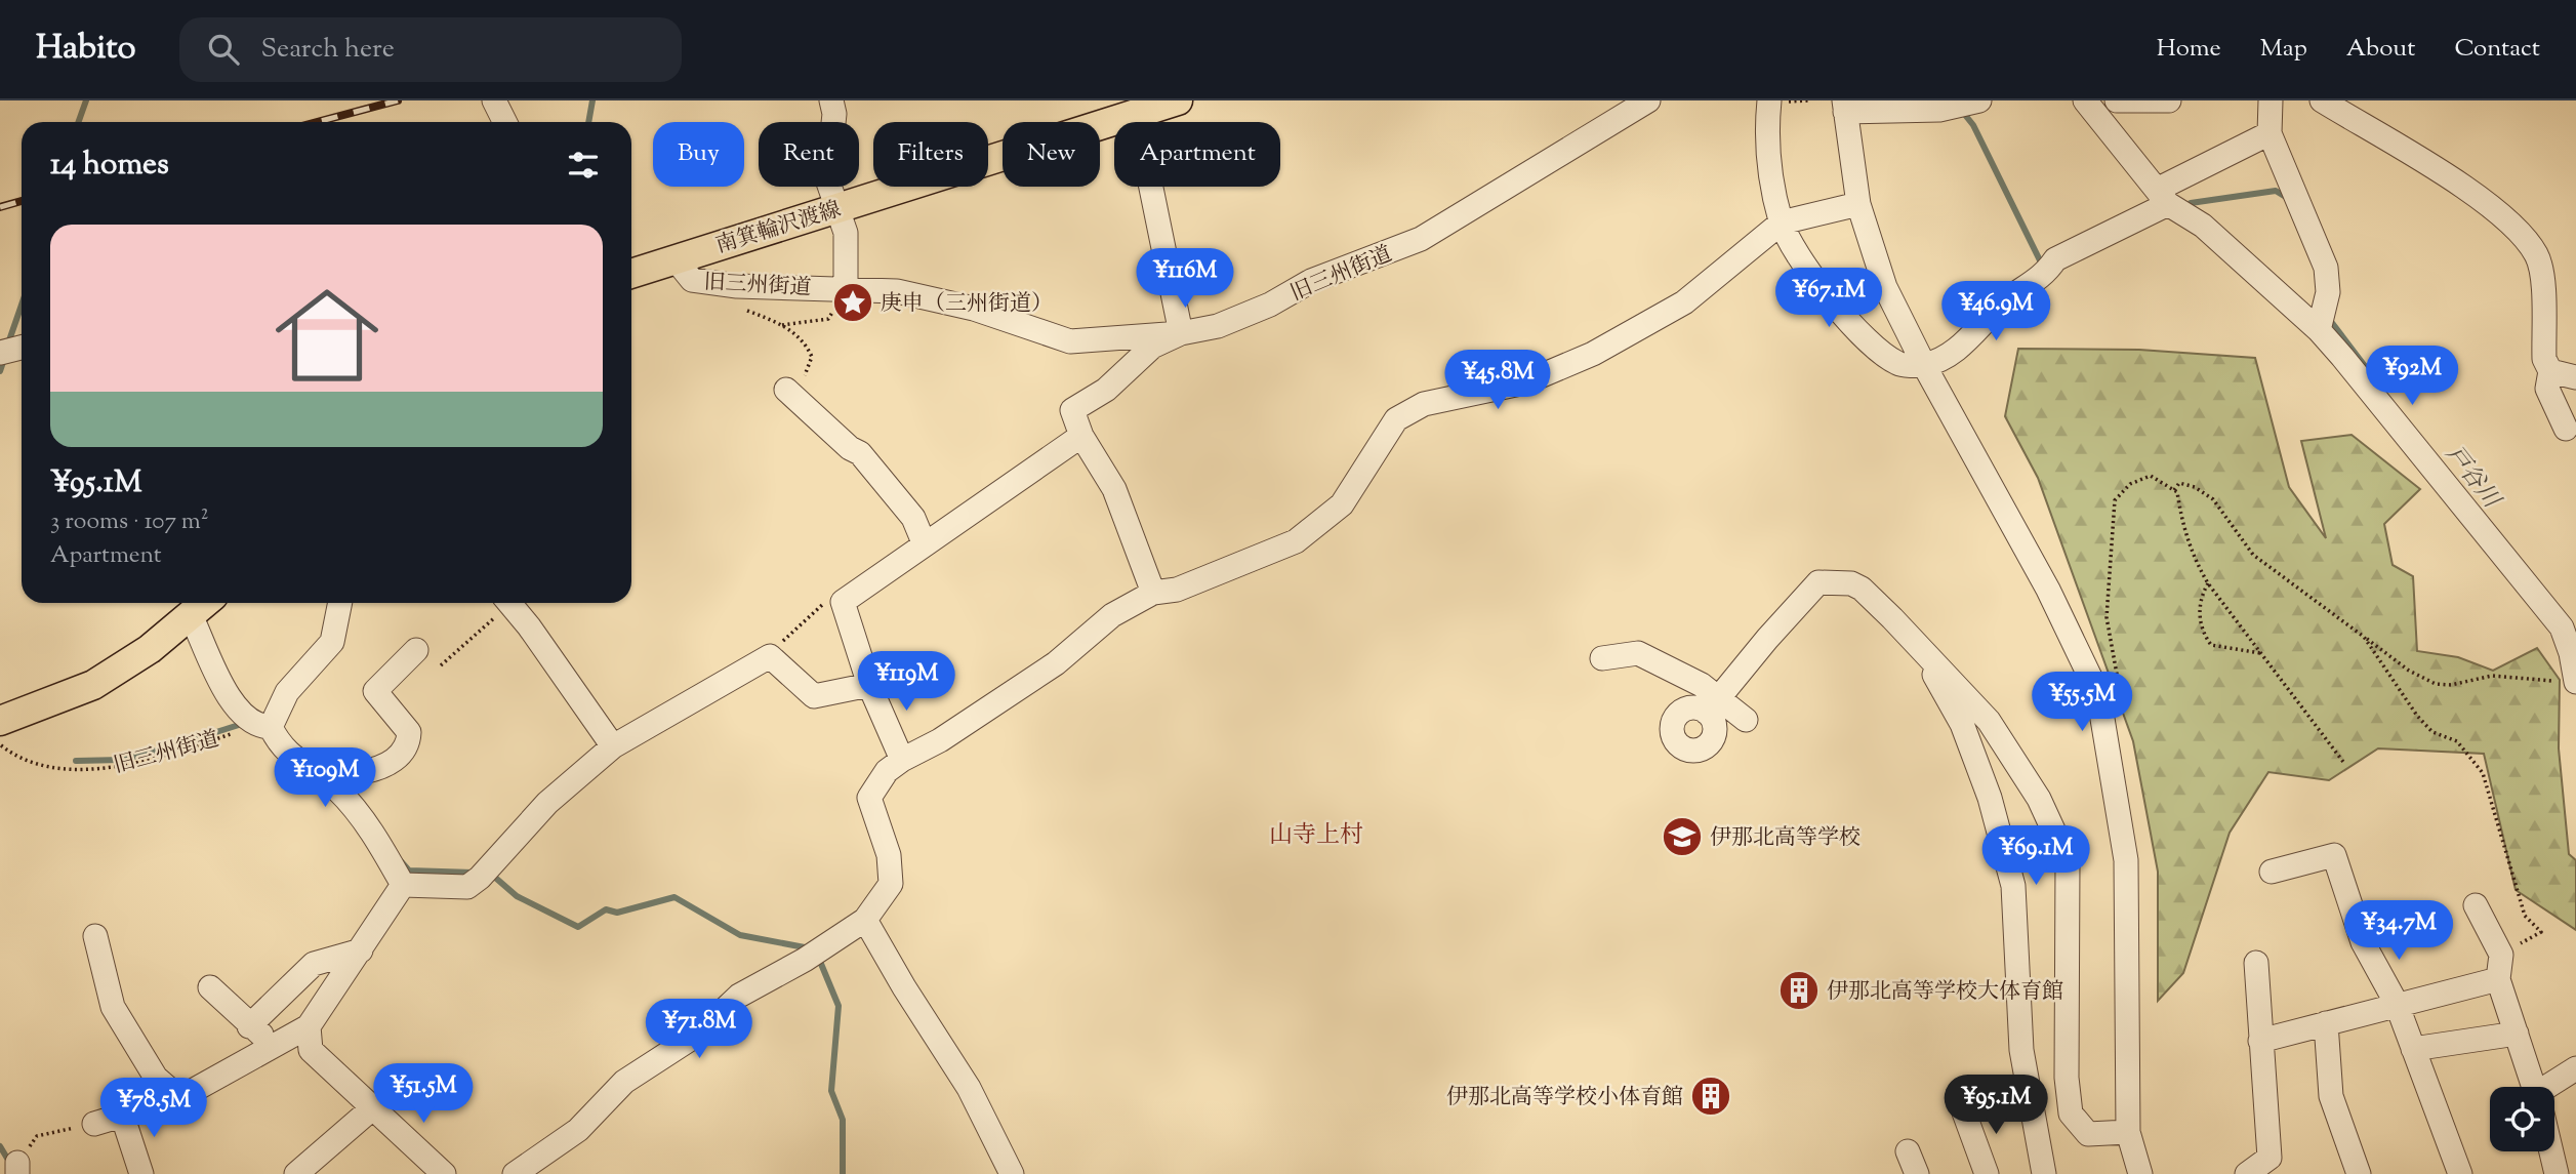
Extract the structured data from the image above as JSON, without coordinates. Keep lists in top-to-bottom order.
{
  "streets": {
    "main road": ["南箕輪沢渡線"],
    "street": ["旧三州街道"]
  },
  "crossings": [
    ["南箕輪沢渡線", "旧三州街道"]
  ],
  "districts": ["山寺上村"],
  "water": ["戸谷川"],
  "places": {
    "place": ["庚申（三州街道）"],
    "school or university": ["伊那北高等学校"],
    "building": ["伊那北高等学校大体育館", "伊那北高等学校小体育館"]
  },
  "page": {
    "header": "Habito",
    "search": "Search here",
    "nav": [
      "Home",
      "Map",
      "About",
      "Contact"
    ],
    "chip": [
      "Buy",
      "Rent",
      "Filters",
      "New",
      "Apartment"
    ],
    "heading": "14 homes",
    "list": [
      {
        "name": "¥95.1M",
        "note": "3 rooms · 107 m² · Apartment"
      }
    ],
    "price": [
      "¥116M",
      "¥67.1M",
      "¥46.9M",
      "¥92M",
      "¥45.8M",
      "¥119M",
      "¥55.5M",
      "¥109M",
      "¥69.1M",
      "¥34.7M",
      "¥71.8M",
      "¥51.5M",
      "¥95.1M",
      "¥78.5M"
    ]
  }
}
